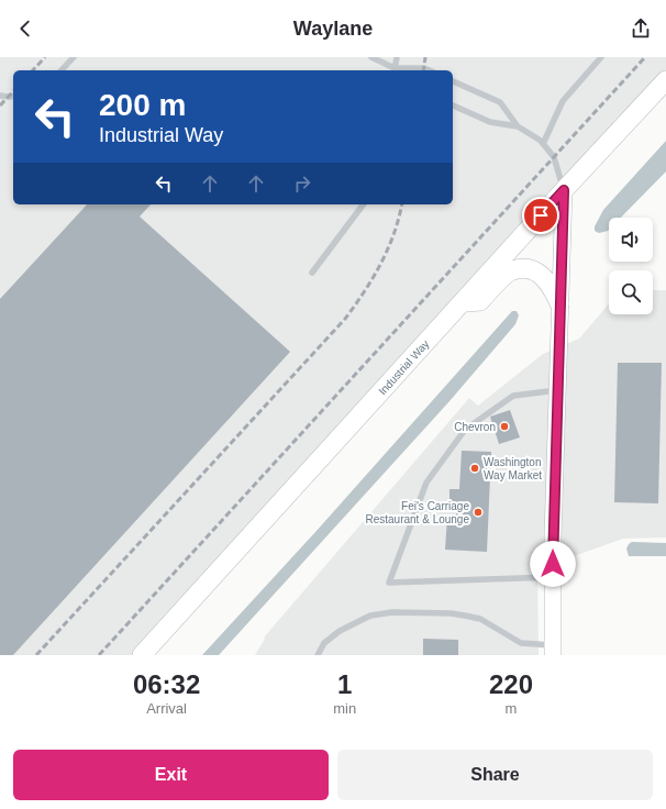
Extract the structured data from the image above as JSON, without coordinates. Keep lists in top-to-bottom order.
{
  "streets": {
    "main road": ["Industrial Way"]
  },
  "places": ["Chevron", "Washington Way Market", "Fei's Carriage Restaurant & Lounge"],
  "page": {
    "header": "Waylane",
    "turn": ["200 m", "Industrial Way"],
    "eta": [
      "06:32",
      "Arrival",
      "1",
      "min",
      "220",
      "m"
    ],
    "buttons": ["Exit", "Share"]
  }
}
